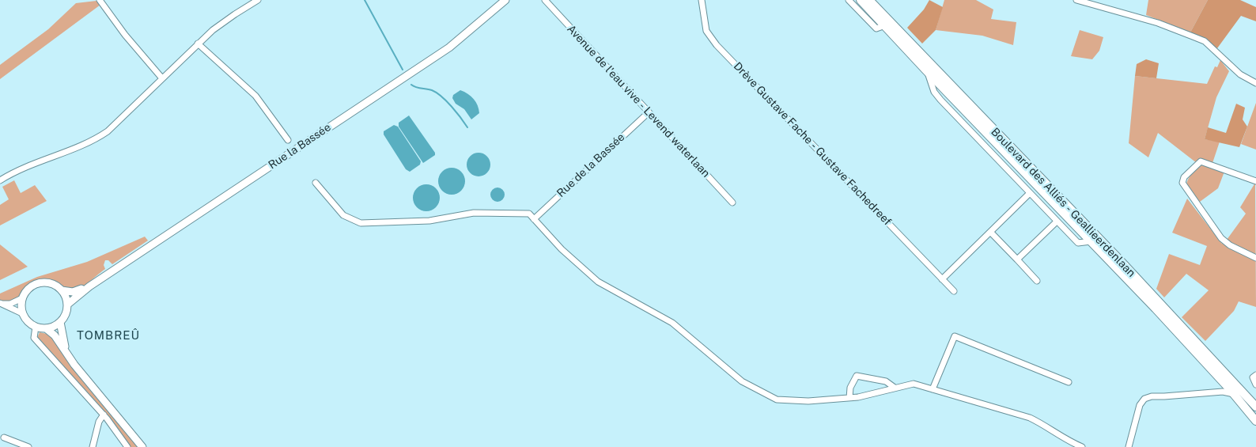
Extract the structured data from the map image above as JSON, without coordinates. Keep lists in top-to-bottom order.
{
  "streets": {
    "highway": ["Boulevard des Alliés - Geallieerdenlaan"],
    "main road": ["Rue la Bassée"],
    "street": ["Avenue de l'eau vive - Levend waterlaan", "Drève Gustave Fache - Gustave Fachedreef", "Rue de la Bassée"]
  },
  "crossings": [
    ["Avenue de l'eau vive - Levend waterlaan", "Rue de la Bassée"]
  ],
  "districts": ["TOMBREÛ"]
}
